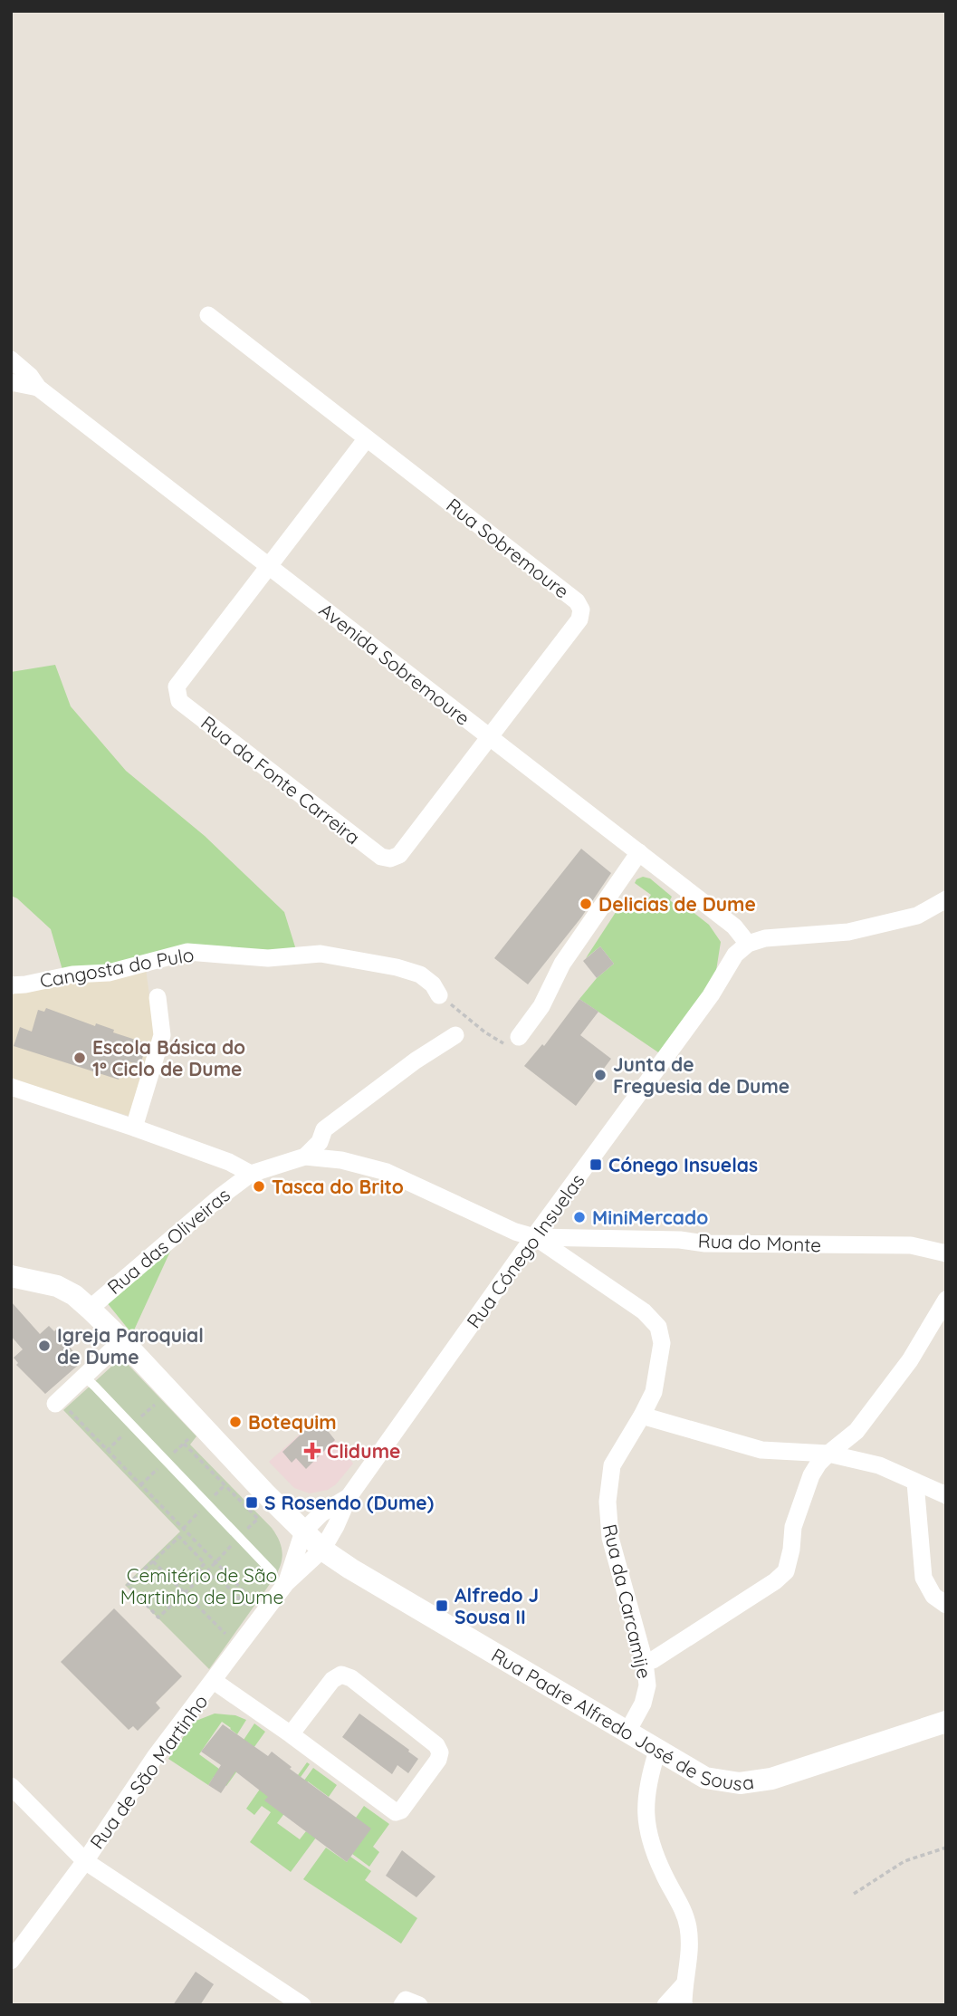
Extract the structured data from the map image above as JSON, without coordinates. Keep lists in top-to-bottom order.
{
  "streets": {
    "street": [
      "Rua Sobremoure",
      "Avenida Sobremoure",
      "Rua da Fonte Carreira",
      "Cangosta do Pulo",
      "Rua das Oliveiras",
      "Rua do Monte",
      "Rua Cónego Insuelas",
      "Rua da Carcamije",
      "Rua Padre Alfredo José de Sousa",
      "Rua de São Martinho"
    ]
  },
  "crossings": [
    ["Rua Sobremoure", "Avenida Sobremoure"],
    ["Rua Sobremoure", "Rua da Fonte Carreira"],
    ["Avenida Sobremoure", "Rua da Fonte Carreira"],
    ["Avenida Sobremoure", "Rua Cónego Insuelas"],
    ["Rua das Oliveiras", "Rua do Monte"],
    ["Rua das Oliveiras", "Rua Cónego Insuelas"],
    ["Rua das Oliveiras", "Rua da Carcamije"],
    ["Rua das Oliveiras", "Rua Padre Alfredo José de Sousa"],
    ["Rua do Monte", "Rua Cónego Insuelas"],
    ["Rua do Monte", "Rua da Carcamije"],
    ["Rua Cónego Insuelas", "Rua da Carcamije"],
    ["Rua Cónego Insuelas", "Rua Padre Alfredo José de Sousa"],
    ["Rua Cónego Insuelas", "Rua de São Martinho"],
    ["Rua da Carcamije", "Rua Padre Alfredo José de Sousa"],
    ["Rua Padre Alfredo José de Sousa", "Rua de São Martinho"]
  ],
  "parks": ["Cemitério de São Martinho de Dume"],
  "places": {
    "other": [
      "Delicias de Dume",
      "Escola Básica do 1º Ciclo de Dume",
      "Junta de Freguesia de Dume",
      "Tasca do Brito",
      "MiniMercado",
      "Igreja Paroquial de Dume",
      "Botequim"
    ],
    "transit": ["Cónego Insuelas", "S Rosendo (Dume)", "Alfredo J Sousa II"],
    "health": ["Clidume"]
  }
}
